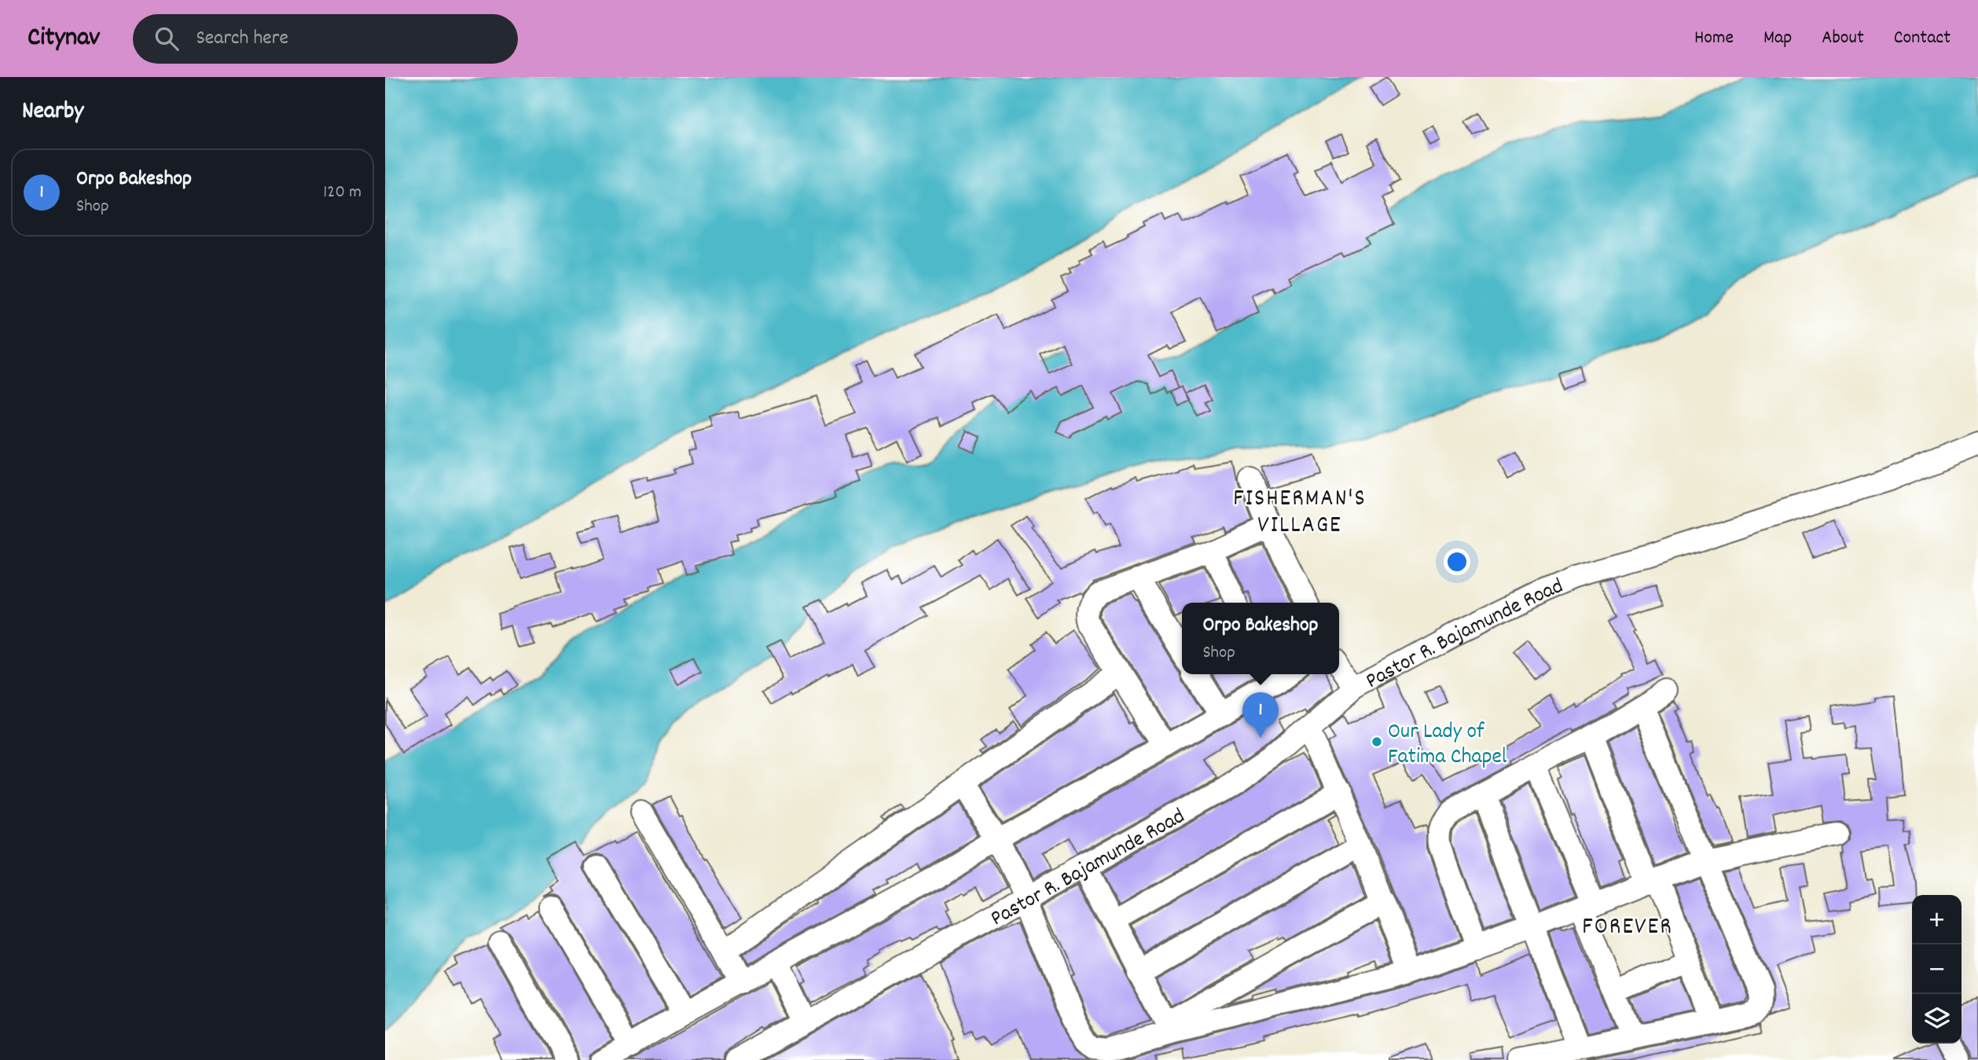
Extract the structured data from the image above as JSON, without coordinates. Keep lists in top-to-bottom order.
{
  "streets": {
    "street": ["Pastor R. Bajamunde Road"]
  },
  "districts": ["FISHERMAN'S VILLAGE", "FOREVER"],
  "places": ["Our Lady of Fatima Chapel"],
  "page": {
    "header": "Citynav",
    "search": "Search here",
    "nav": [
      "Home",
      "Map",
      "About",
      "Contact"
    ],
    "heading": "Nearby",
    "list": [
      {
        "mark": "1",
        "name": "Orpo Bakeshop",
        "note": "Shop",
        "value": "120 m"
      }
    ],
    "popup": ["Orpo Bakeshop", "Shop"],
    "pins": "1",
    "map_buttons": ["+", "−"]
  }
}
